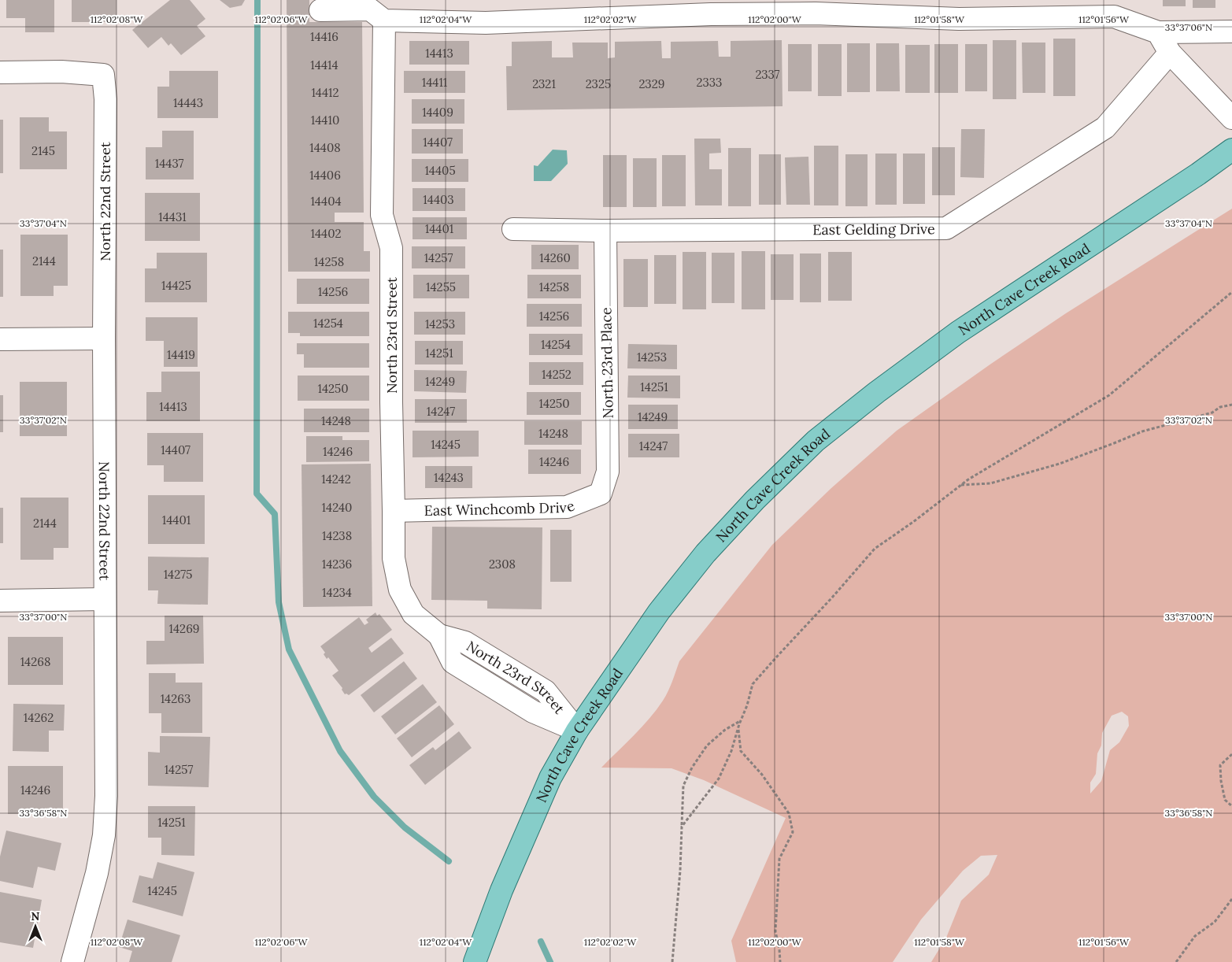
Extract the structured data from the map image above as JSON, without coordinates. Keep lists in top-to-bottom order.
{
  "streets": {
    "main road": ["North Cave Creek Road"],
    "street": [
      "North 22nd Street",
      "East Gelding Drive",
      "North 23rd Street",
      "North 23rd Place",
      "East Winchcomb Drive"
    ]
  },
  "crossings": [
    ["East Gelding Drive", "North 23rd Place"],
    ["North Cave Creek Road", "North 23rd Street"],
    ["North 23rd Street", "East Winchcomb Drive"],
    ["North 23rd Place", "East Winchcomb Drive"]
  ],
  "house_numbers": [
    "14416",
    "14413",
    "14414",
    "2337",
    "14411",
    "2333",
    "2321",
    "2325",
    "2329",
    "14412",
    "14443",
    "14409",
    "14410",
    "14407",
    "14408",
    "2145",
    "14437",
    "14405",
    "14406",
    "14403",
    "14404",
    "14431",
    "14401",
    "14402",
    "14257",
    "14260",
    "2144",
    "14258",
    "14425",
    "14255",
    "14258",
    "14256",
    "14256",
    "14254",
    "14253",
    "14254",
    "14251",
    "14419",
    "14253",
    "14252",
    "14249",
    "14251",
    "14250",
    "14250",
    "14413",
    "14247",
    "14249",
    "14248",
    "14248",
    "14245",
    "14247",
    "14407",
    "14246",
    "14246",
    "14243",
    "14242",
    "14240",
    "14401",
    "2144",
    "14238",
    "14236",
    "2308",
    "14275",
    "14234",
    "14269",
    "14268",
    "14263",
    "14262",
    "14257",
    "14246",
    "14251",
    "14245"
  ],
  "north": "top",
  "coordinates": [
    "112°02'08\"W",
    "112°02'06\"W",
    "112°02'04\"W",
    "112°02'02\"W",
    "112°02'00\"W",
    "112°01'58\"W",
    "112°01'56\"W",
    "33°37'06\"N",
    "33°37'04\"N",
    "33°37'02\"N",
    "33°37'00\"N",
    "33°36'58\"N"
  ]
}
